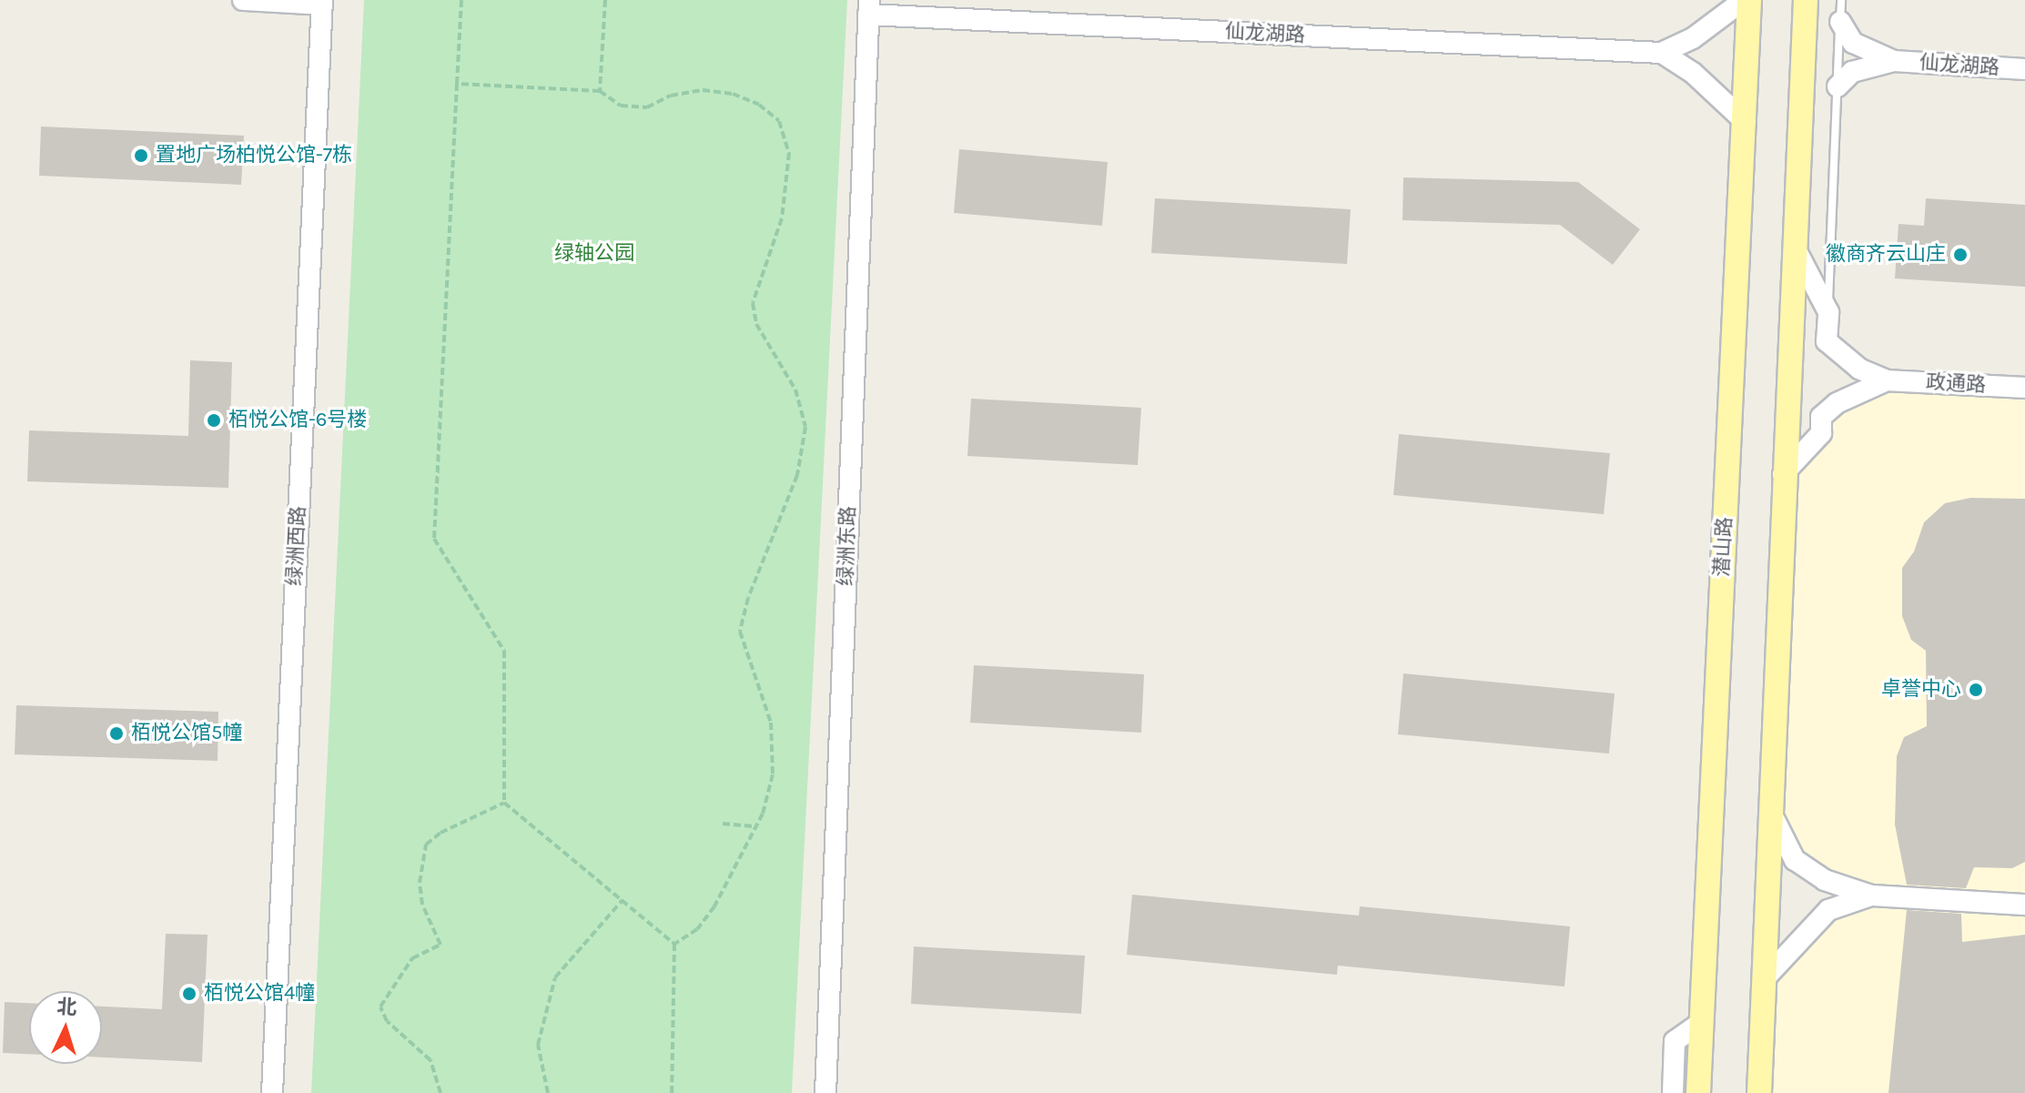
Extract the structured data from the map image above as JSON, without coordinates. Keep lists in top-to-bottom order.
{
  "streets": {
    "main road": ["潜山路"],
    "street": [
      "仙龙湖路",
      "政通路",
      "绿洲西路",
      "绿洲东路"
    ]
  },
  "crossings": [
    ["仙龙湖路", "绿洲东路"]
  ],
  "parks": ["绿轴公园"],
  "places": [
    "置地广场柏悦公馆-7栋",
    "徽商齐云山庄",
    "栢悦公馆-6号楼",
    "卓誉中心",
    "栢悦公馆5幢",
    "栢悦公馆4幢"
  ],
  "north": "top"
}
